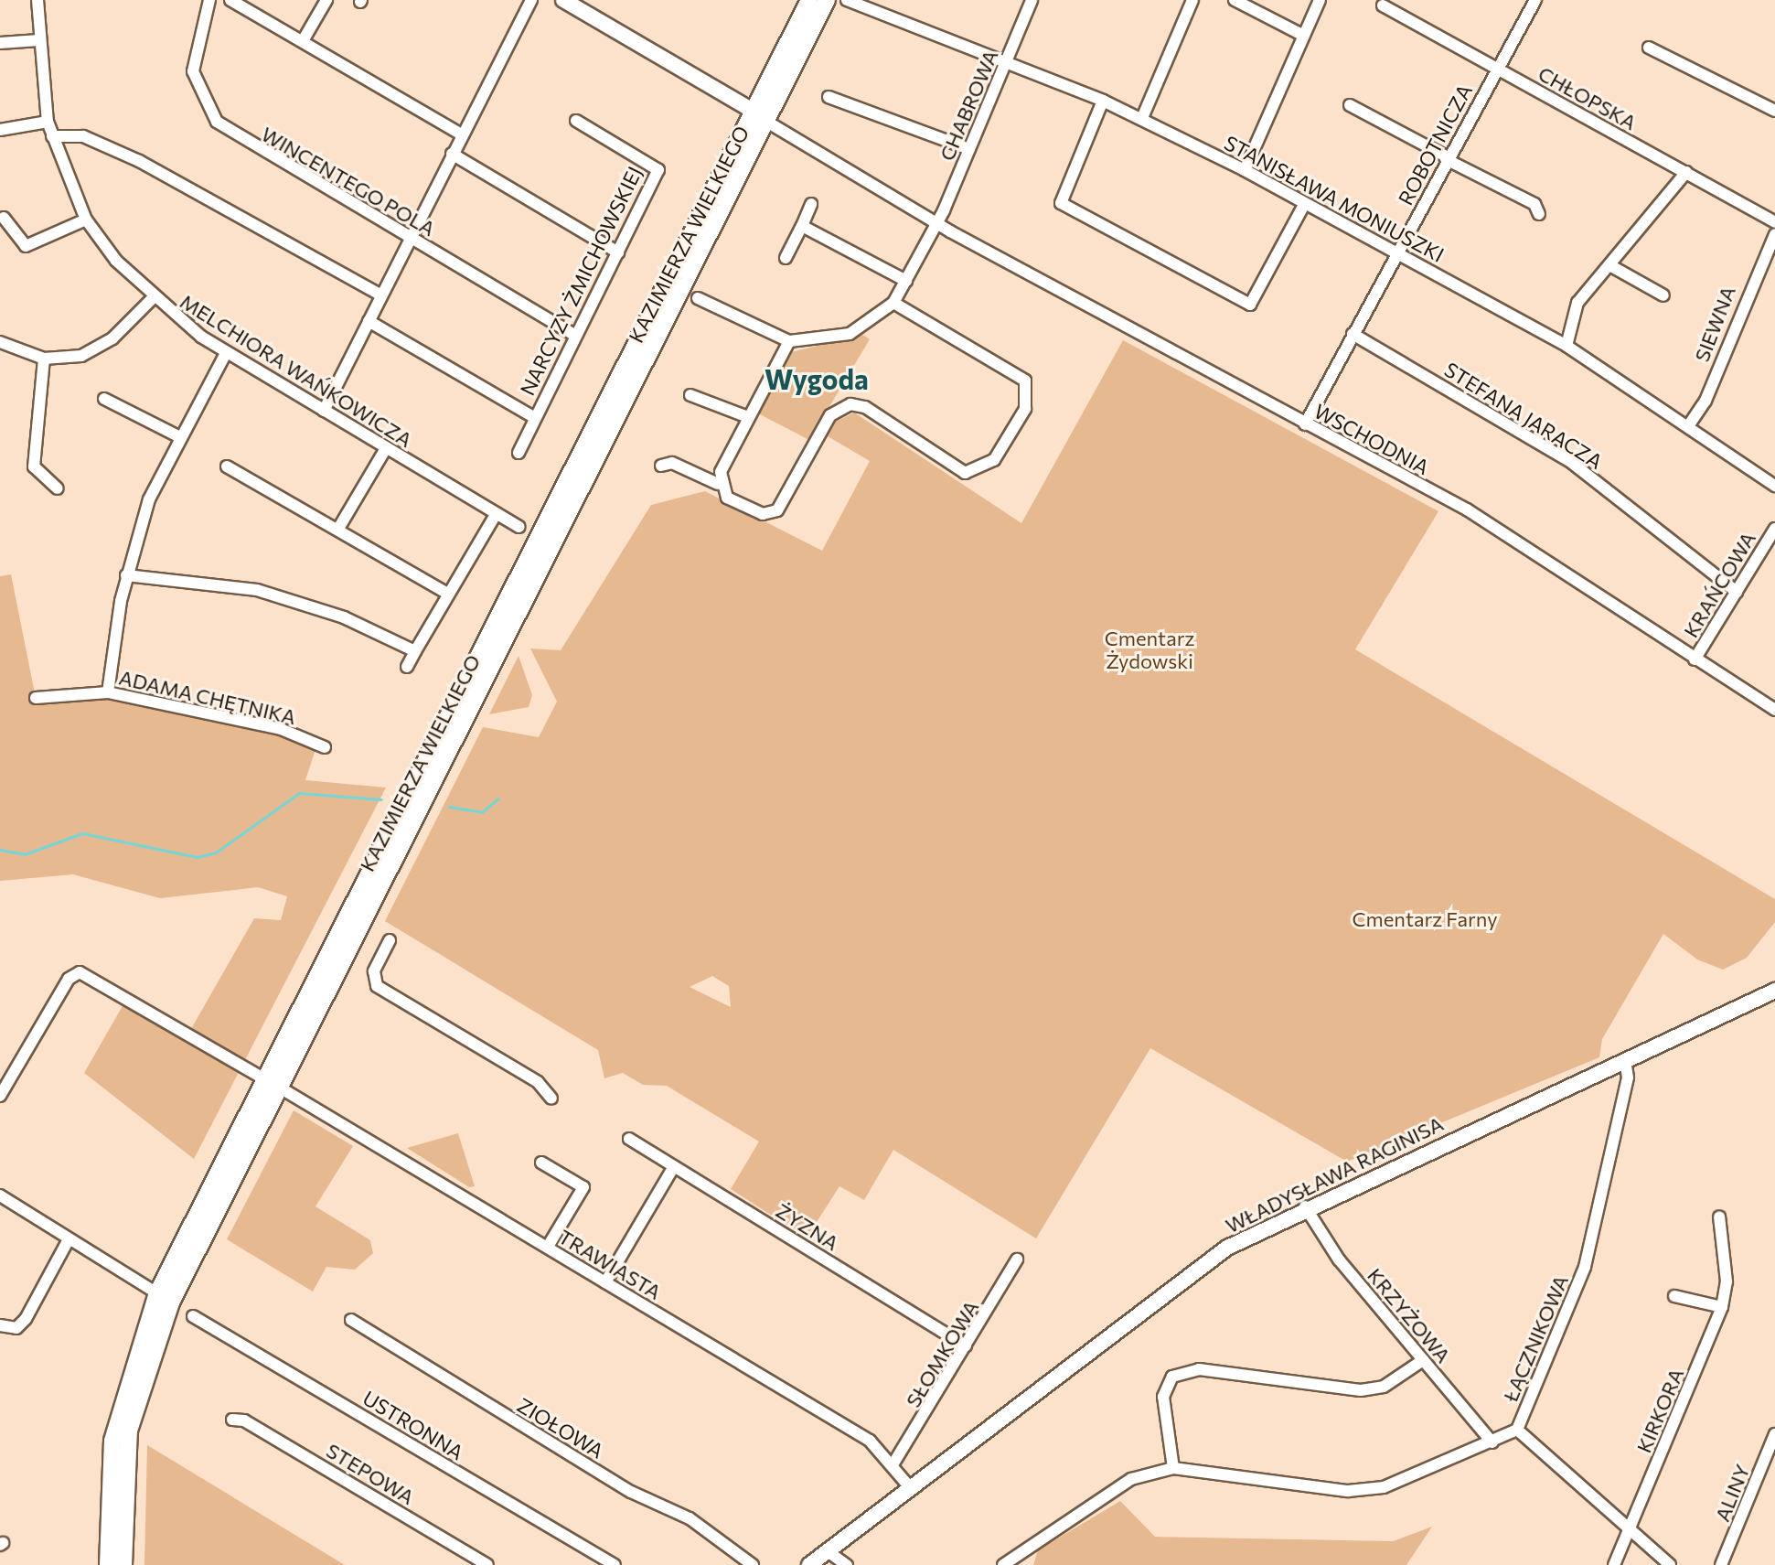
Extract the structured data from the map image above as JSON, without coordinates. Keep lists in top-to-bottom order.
{
  "streets": {
    "main road": ["KAZIMIERZA WIELKIEGO"],
    "street": [
      "CHŁOPSKA",
      "CHABROWA",
      "ROBOTNICZA",
      "WINCENTEGO POLA",
      "STANISŁAWA MONIUSZKI",
      "NARCYZY ŻMICHOWSKIEJ",
      "SIEWNA",
      "MELCHIORA WAŃKOWICZA",
      "STEFANA JARACZA",
      "WSCHODNIA",
      "KRAŃCOWA",
      "ADAMA CHĘTNIKA",
      "WŁADYSŁAWA RAGINISA",
      "ŻYZNA",
      "TRAWIASTA",
      "KRZYŻOWA",
      "ŁĄCZNIKOWA",
      "SŁOMKOWA",
      "KIRKORA",
      "USTRONNA",
      "ZIOŁOWA",
      "STEPOWA",
      "ALINY"
    ]
  },
  "crossings": [
    ["CHŁOPSKA", "ROBOTNICZA"],
    ["CHABROWA", "STANISŁAWA MONIUSZKI"],
    ["CHABROWA", "WSCHODNIA"],
    ["ROBOTNICZA", "STANISŁAWA MONIUSZKI"],
    ["ROBOTNICZA", "STEFANA JARACZA"],
    ["ROBOTNICZA", "WSCHODNIA"],
    ["WINCENTEGO POLA", "NARCYZY ŻMICHOWSKIEJ"],
    ["STANISŁAWA MONIUSZKI", "SIEWNA"],
    ["KAZIMIERZA WIELKIEGO", "WSCHODNIA"],
    ["KAZIMIERZA WIELKIEGO", "TRAWIASTA"],
    ["STEFANA JARACZA", "KRAŃCOWA"],
    ["WSCHODNIA", "KRAŃCOWA"],
    ["WŁADYSŁAWA RAGINISA", "TRAWIASTA"],
    ["WŁADYSŁAWA RAGINISA", "KRZYŻOWA"],
    ["WŁADYSŁAWA RAGINISA", "ŁĄCZNIKOWA"],
    ["ŻYZNA", "SŁOMKOWA"],
    ["TRAWIASTA", "SŁOMKOWA"],
    ["ŁĄCZNIKOWA", "KIRKORA"]
  ],
  "districts": ["Wygoda"],
  "parks": ["Cmentarz Żydowski", "Cmentarz Farny"]
}
